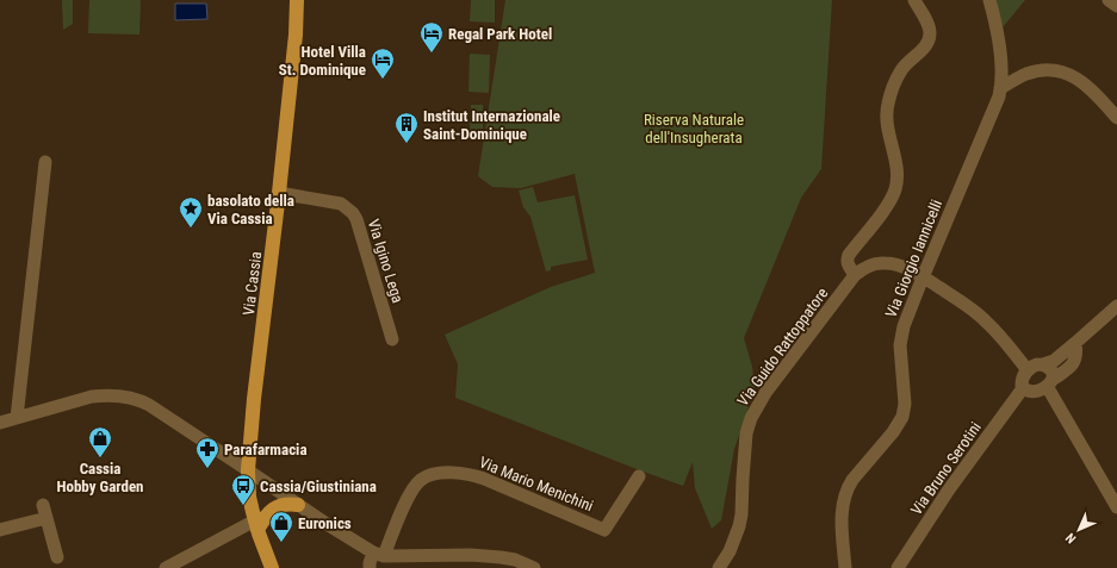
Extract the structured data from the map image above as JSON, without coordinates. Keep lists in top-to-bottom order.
{
  "streets": {
    "main road": ["Via Cassia"],
    "street": [
      "Via Giorgio Iannicelli",
      "Via Igino Lega",
      "Via Guido Rattoppatore",
      "Via Bruno Serotini",
      "Via Mario Menichini"
    ]
  },
  "crossings": [
    ["Via Giorgio Iannicelli", "Via Guido Rattoppatore"],
    ["Via Igino Lega", "Via Cassia"],
    ["Via Guido Rattoppatore", "Via Bruno Serotini"]
  ],
  "parks": ["Riserva Naturale dell'Insugherata"],
  "places": {
    "hotel": ["Regal Park Hotel", "Hotel Villa St. Dominique"],
    "building": ["Institut Internazionale Saint-Dominique"],
    "place": ["basolato della Via Cassia"],
    "shop": ["Cassia Hobby Garden", "Euronics"],
    "pharmacy": ["Parafarmacia"],
    "bus stop": ["Cassia/Giustiniana"]
  },
  "north": "bottom left"
}
